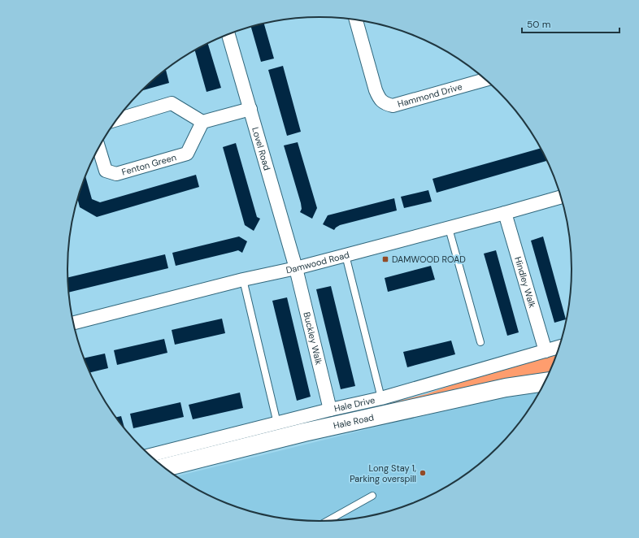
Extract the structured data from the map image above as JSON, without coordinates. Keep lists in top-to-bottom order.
{
  "streets": {
    "street": [
      "Hammond Drive",
      "Lovel Road",
      "Fenton Green",
      "Damwood Road",
      "Hindley Walk",
      "Buckley Walk",
      "Hale Drive",
      "Hale Road"
    ]
  },
  "crossings": [
    ["Lovel Road", "Damwood Road"],
    ["Lovel Road", "Buckley Walk"],
    ["Damwood Road", "Hindley Walk"],
    ["Damwood Road", "Buckley Walk"],
    ["Hindley Walk", "Hale Drive"],
    ["Buckley Walk", "Hale Drive"]
  ],
  "places": {
    "transit": ["DAMWOOD ROAD"],
    "other": ["Long Stay 1, Parking overspill"]
  },
  "scale_bar": "50 m"
}
